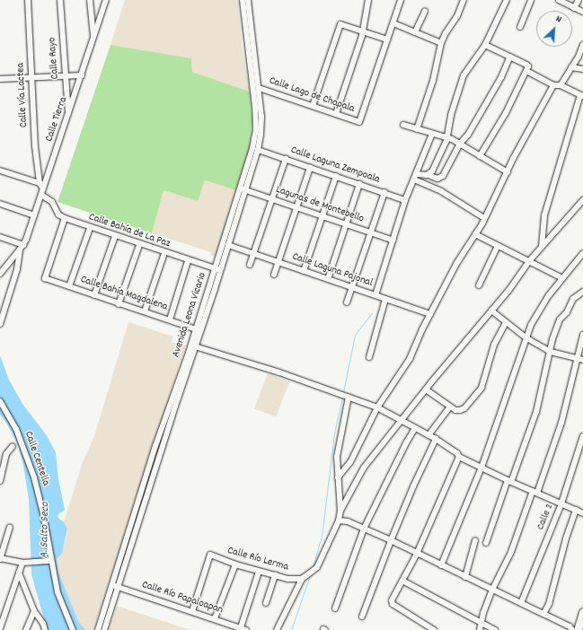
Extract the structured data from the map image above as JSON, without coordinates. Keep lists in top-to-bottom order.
{
  "streets": {
    "street": [
      "Calle Rayo",
      "Calle Vía Lactea",
      "Calle Lago de Chapala",
      "Calle Tierra",
      "Calle Laguna Zempoala",
      "Lagunas de Montebello",
      "Calle Bahía de La Paz",
      "Calle Laguna Pajonal",
      "Calle Bahía Magdalena",
      "Avenida Leona Vicario",
      "Calle Centella",
      "Calle 2",
      "Calle Río Lerma",
      "Calle Río Papaloapan"
    ]
  },
  "crossings": [
    ["Calle Rayo", "Calle Tierra"],
    ["Calle Vía Lactea", "Calle Tierra"],
    ["Calle Lago de Chapala", "Avenida Leona Vicario"],
    ["Calle Tierra", "Calle Bahía de La Paz"],
    ["Calle Laguna Zempoala", "Avenida Leona Vicario"],
    ["Lagunas de Montebello", "Avenida Leona Vicario"],
    ["Calle Bahía de La Paz", "Calle Bahía Magdalena"],
    ["Calle Bahía de La Paz", "Avenida Leona Vicario"],
    ["Calle Laguna Pajonal", "Avenida Leona Vicario"],
    ["Calle Bahía Magdalena", "Avenida Leona Vicario"],
    ["Avenida Leona Vicario", "Calle Río Papaloapan"],
    ["Calle Río Lerma", "Calle Río Papaloapan"]
  ],
  "water": ["A. Salto Seco"],
  "north": "top right"
}
